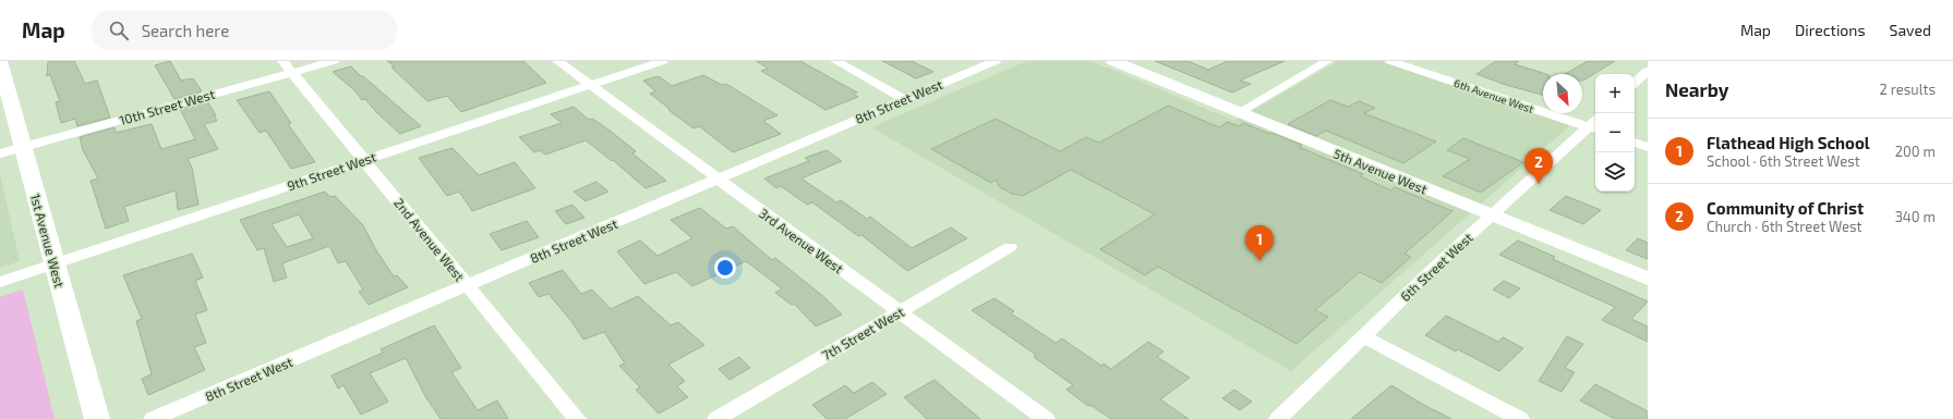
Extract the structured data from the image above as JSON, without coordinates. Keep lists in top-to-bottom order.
{
  "streets": {
    "street": [
      "6th Avenue West",
      "8th Street West",
      "10th Street West",
      "9th Street West",
      "5th Avenue West",
      "2nd Avenue West",
      "1st Avenue West",
      "3rd Avenue West",
      "6th Street West",
      "7th Street West"
    ]
  },
  "crossings": [
    ["6th Avenue West", "6th Street West"],
    ["8th Street West", "2nd Avenue West"],
    ["8th Street West", "3rd Avenue West"],
    ["10th Street West", "2nd Avenue West"],
    ["10th Street West", "1st Avenue West"],
    ["9th Street West", "2nd Avenue West"],
    ["9th Street West", "1st Avenue West"],
    ["9th Street West", "3rd Avenue West"],
    ["5th Avenue West", "6th Street West"],
    ["3rd Avenue West", "7th Street West"]
  ],
  "north": "bottom right",
  "page": {
    "header": "Map",
    "search": "Search here",
    "nav": ["Map", "Directions", "Saved"],
    "heading": ["Nearby", "2 results"],
    "map_buttons": ["+", "−"],
    "list": [
      {
        "mark": "1",
        "name": "Flathead High School",
        "note": "School · 6th Street West",
        "value": "200 m"
      },
      {
        "mark": "2",
        "name": "Community of Christ",
        "note": "Church · 6th Street West",
        "value": "340 m"
      }
    ],
    "pins": ["2", "1"]
  }
}
